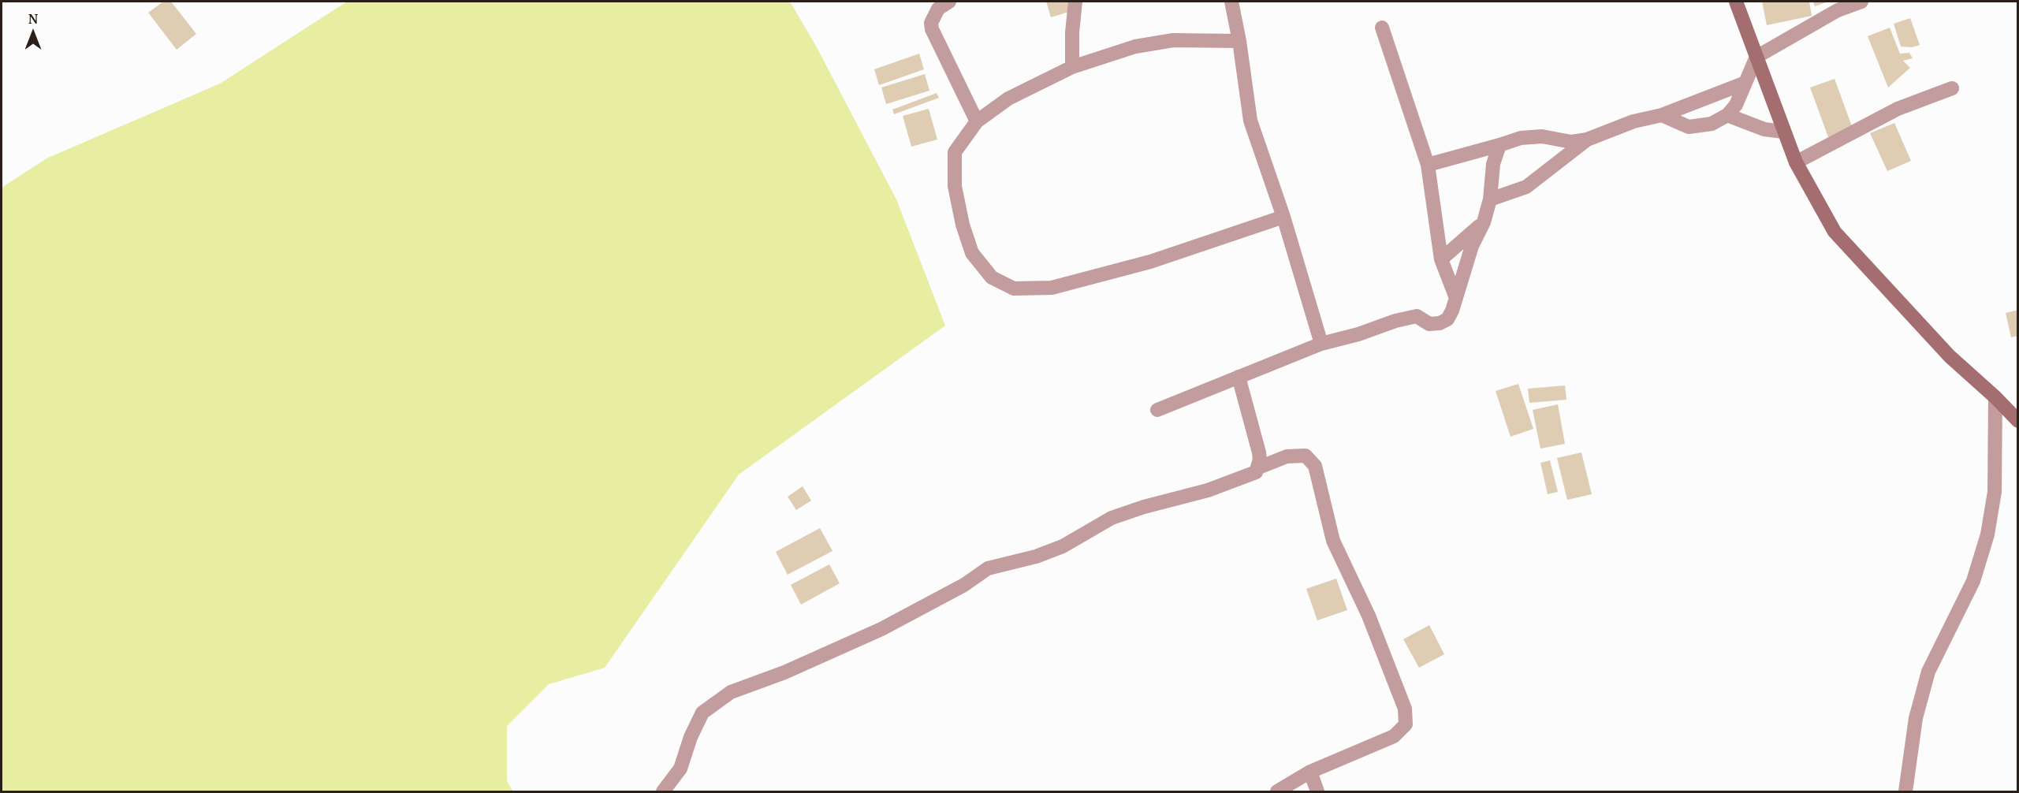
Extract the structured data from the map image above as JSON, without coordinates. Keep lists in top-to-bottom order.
{
  "north": "top"
}
